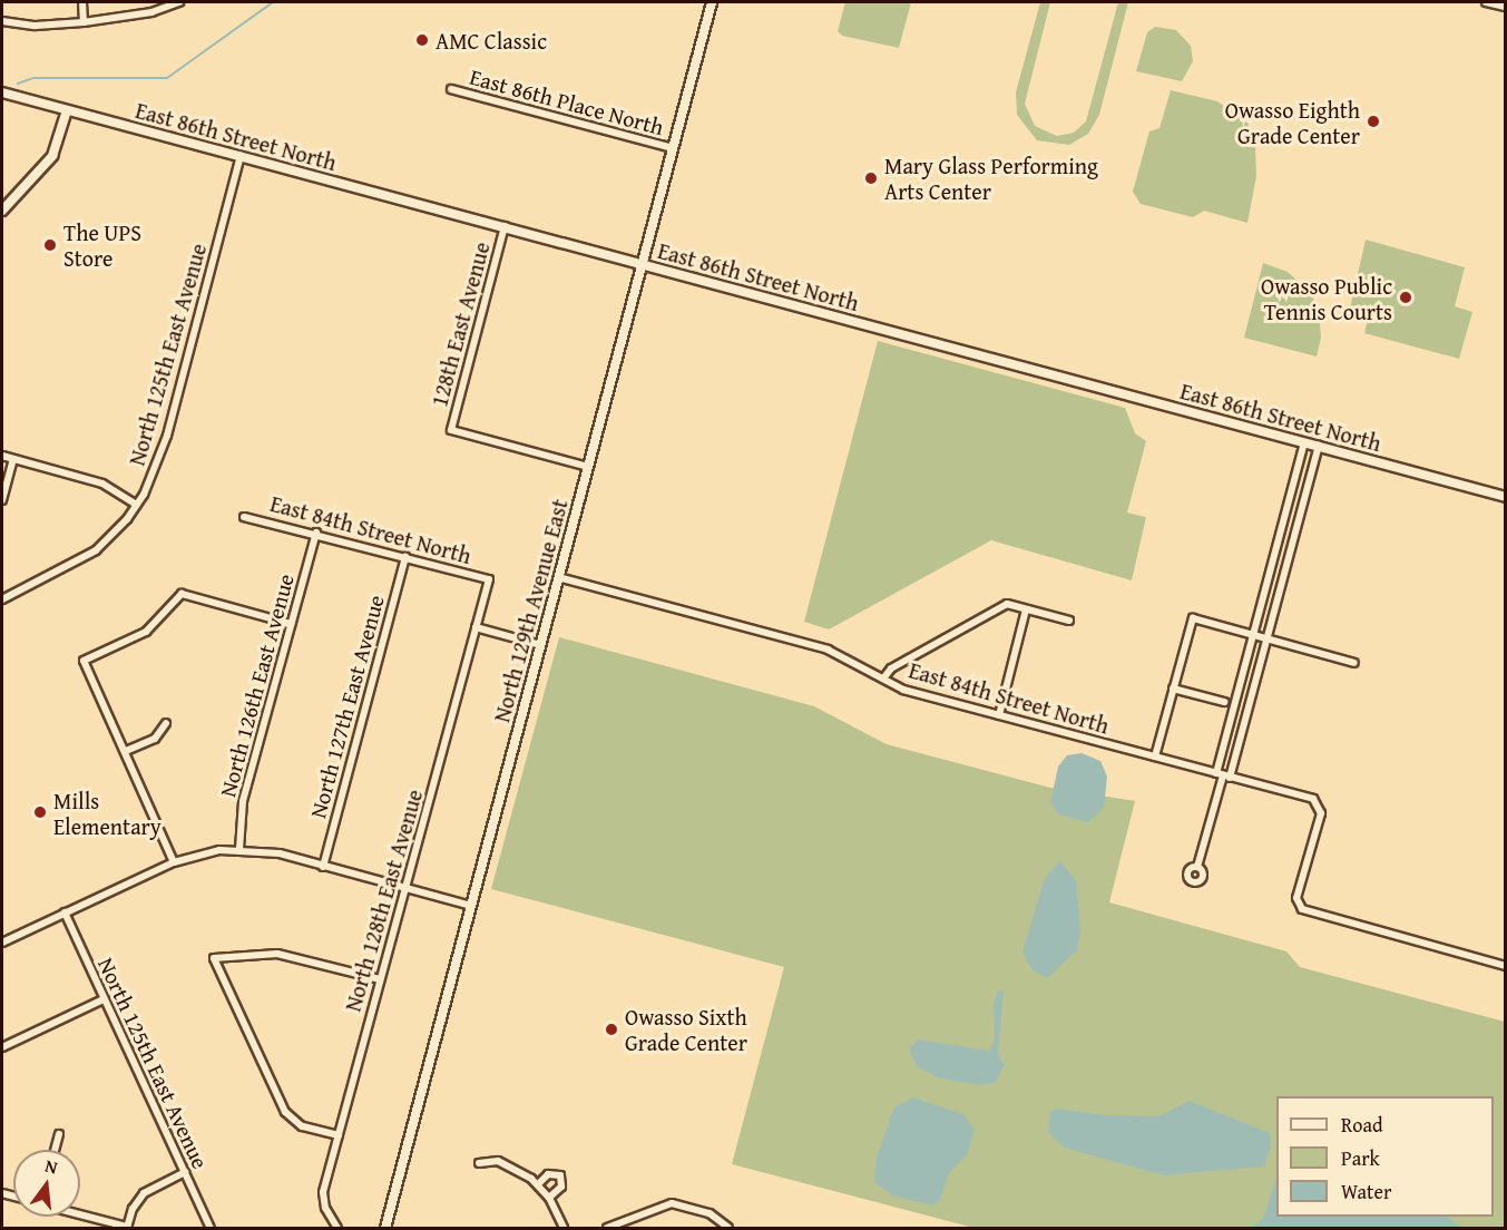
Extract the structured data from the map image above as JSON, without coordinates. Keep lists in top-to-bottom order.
{
  "streets": {
    "main road": ["East 86th Street North", "North 129th Avenue East"],
    "street": [
      "East 86th Place North",
      "128th East Avenue",
      "North 125th East Avenue",
      "East 84th Street North",
      "North 126th East Avenue",
      "North 127th East Avenue",
      "North 128th East Avenue"
    ]
  },
  "crossings": [
    ["East 86th Place North", "North 129th Avenue East"],
    ["East 86th Street North", "128th East Avenue"],
    ["East 86th Street North", "North 125th East Avenue"],
    ["East 86th Street North", "North 129th Avenue East"],
    ["128th East Avenue", "North 129th Avenue East"],
    ["East 84th Street North", "North 129th Avenue East"],
    ["East 84th Street North", "North 126th East Avenue"],
    ["East 84th Street North", "North 127th East Avenue"],
    ["East 84th Street North", "North 128th East Avenue"]
  ],
  "places": [
    "AMC Classic",
    "Owasso Eighth Grade Center",
    "Mary Glass Performing Arts Center",
    "The UPS Store",
    "Owasso Public Tennis Courts",
    "Mills Elementary",
    "Owasso Sixth Grade Center"
  ],
  "legend": ["Road", "Park", "Water"],
  "north": "top"
}
